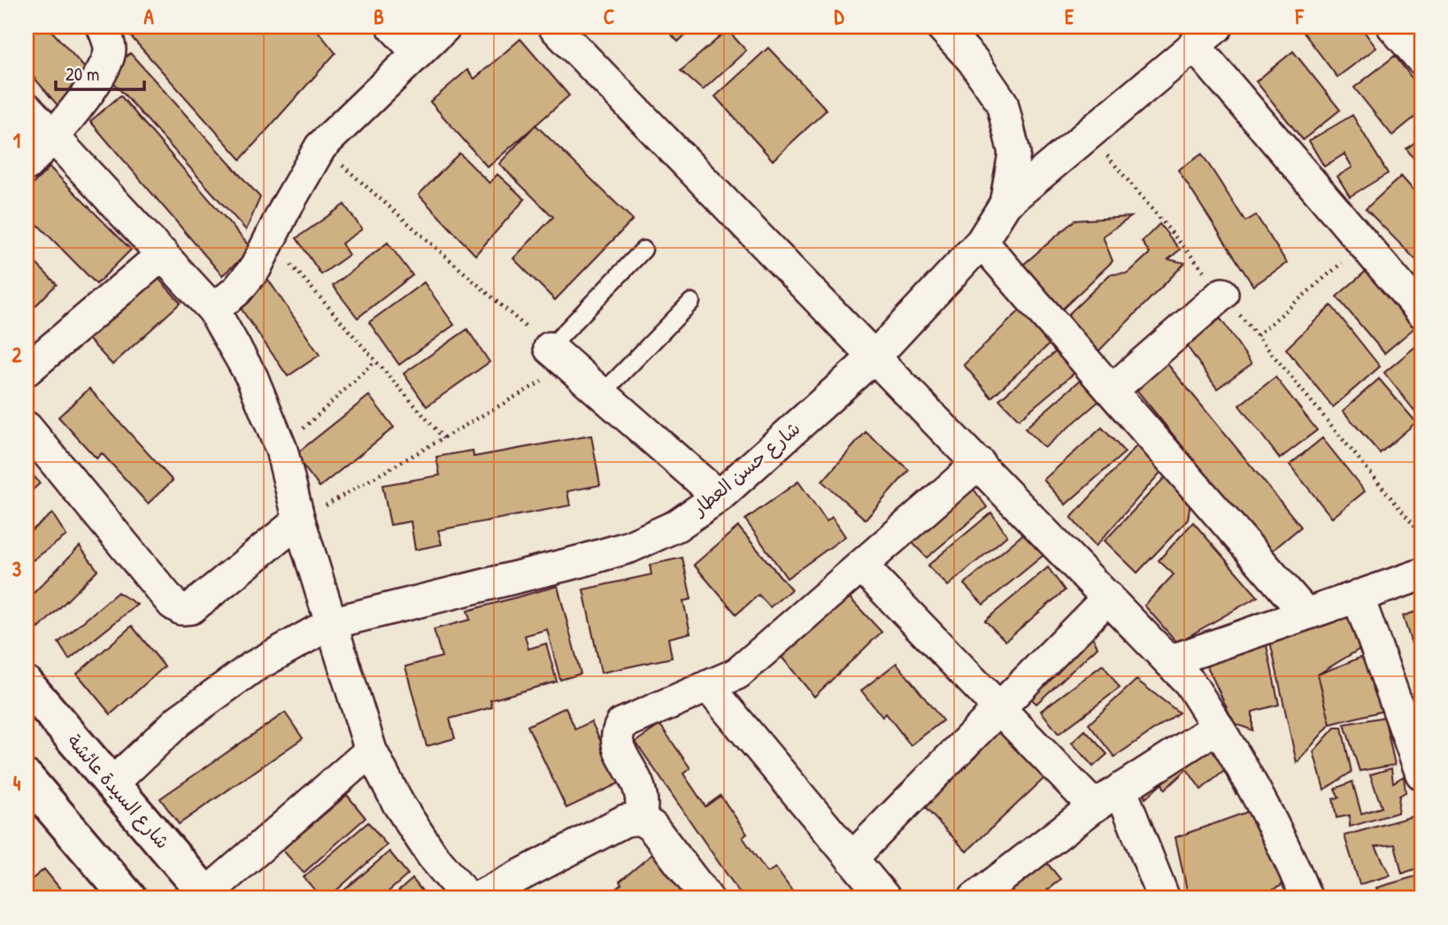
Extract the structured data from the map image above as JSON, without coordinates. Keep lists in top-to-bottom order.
{
  "streets": {
    "street": ["شارع حسن العطار", "شارع السيدة عائشة"]
  },
  "crossings": [
    ["شارع حسن العطار", "شارع السيدة عائشة"]
  ],
  "scale_bar": "20 m",
  "grid": {
    "columns": [
      "A",
      "B",
      "C",
      "D",
      "E",
      "F"
    ],
    "rows": [
      "1",
      "2",
      "3",
      "4"
    ]
  }
}
